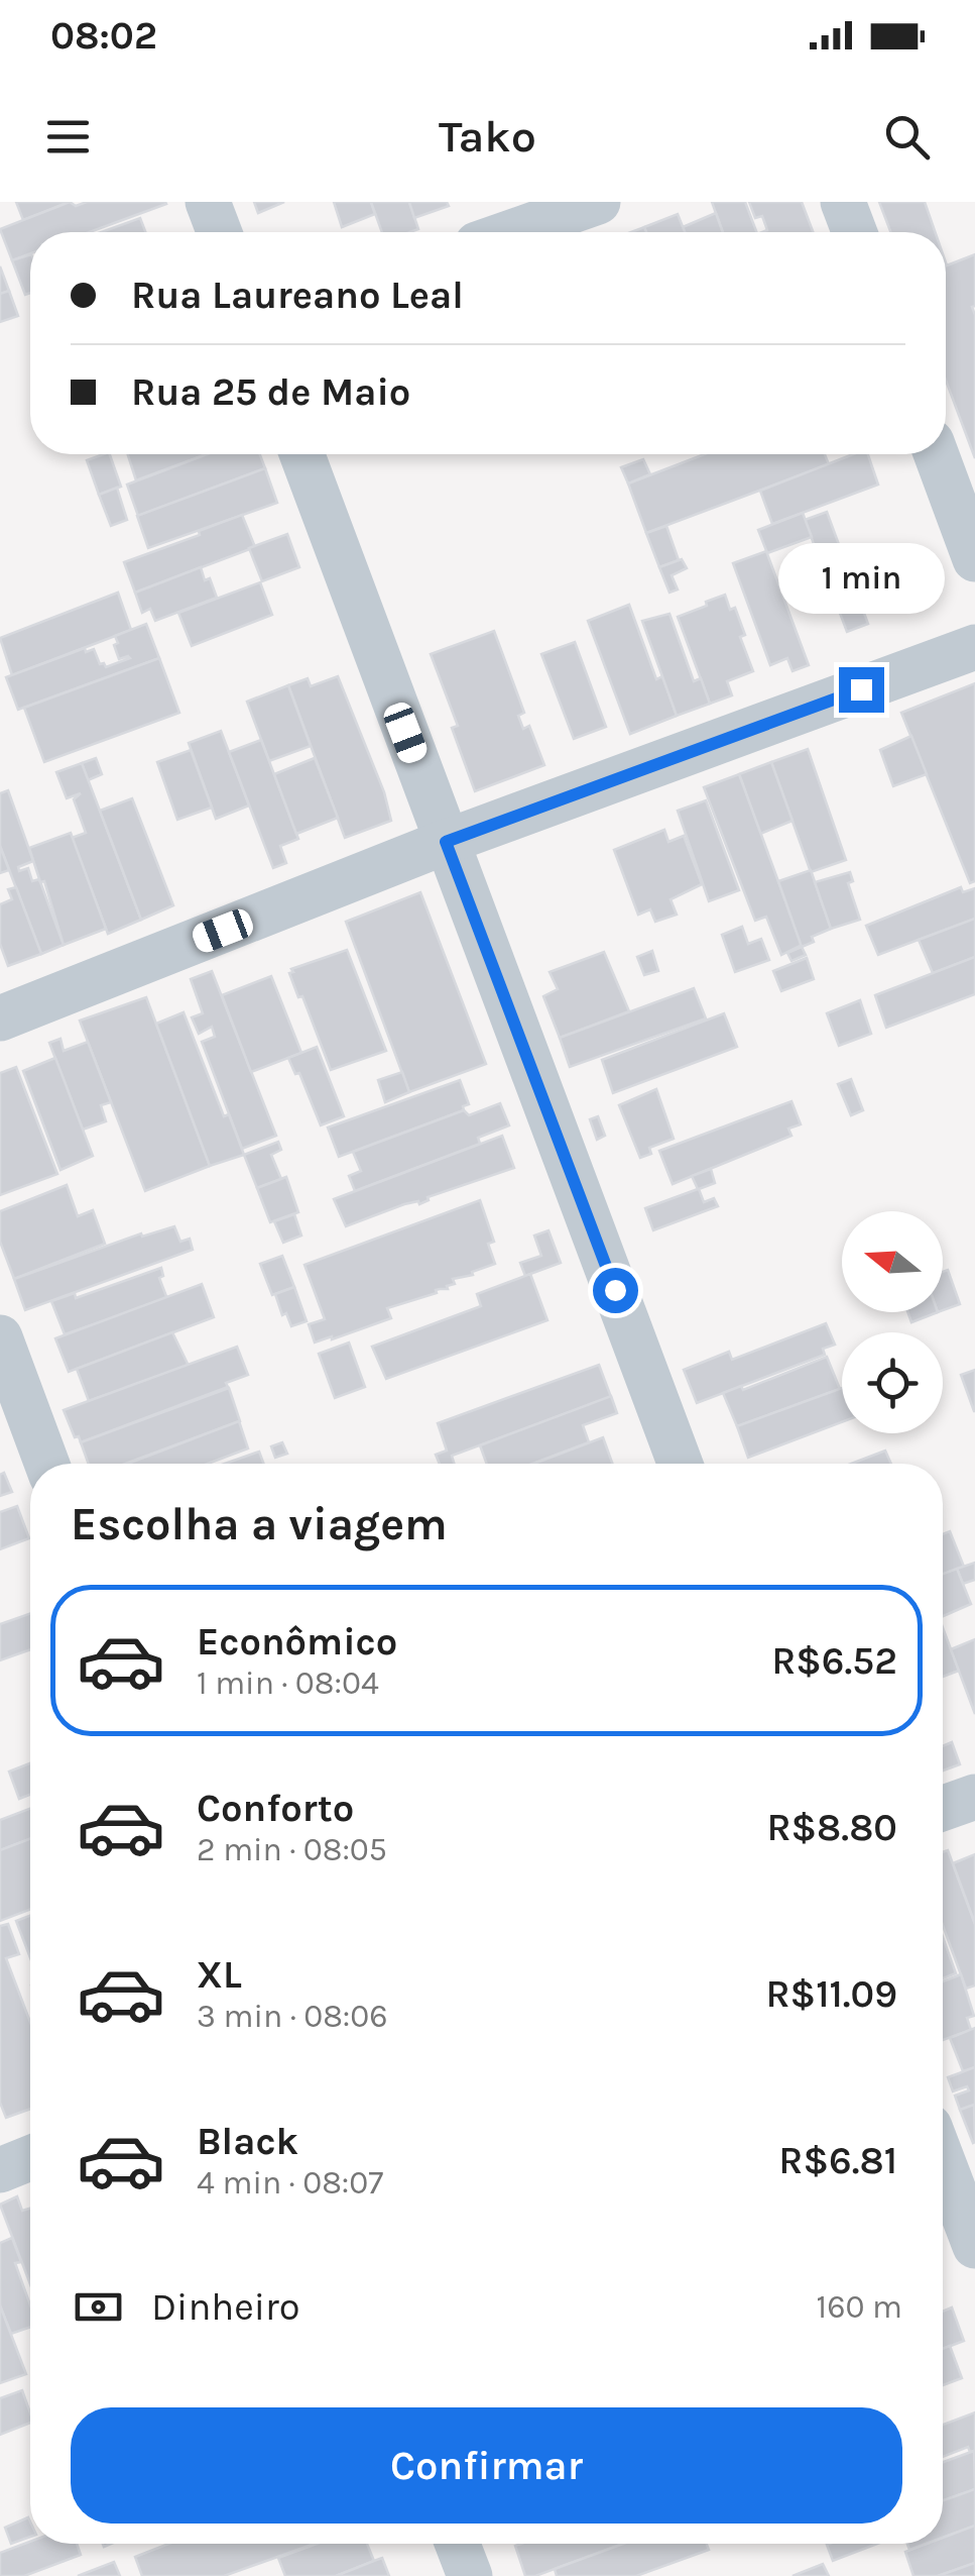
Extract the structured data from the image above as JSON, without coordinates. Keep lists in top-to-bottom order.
{
  "north": "left",
  "page": {
    "status": "08:02",
    "header": "Tako",
    "banner": ["Rua Laureano Leal", "Rua 25 de Maio"],
    "bubble": "1 min",
    "heading": "Escolha a viagem",
    "list": [
      {
        "name": "Econômico",
        "note": "1 min · 08:04",
        "value": "R$6.52"
      },
      {
        "name": "Conforto",
        "note": "2 min · 08:05",
        "value": "R$8.80"
      },
      {
        "name": "XL",
        "note": "3 min · 08:06",
        "value": "R$11.09"
      },
      {
        "name": "Black",
        "note": "4 min · 08:07",
        "value": "R$6.81"
      }
    ],
    "pay": ["Dinheiro", "160 m"],
    "buttons": "Confirmar"
  }
}
